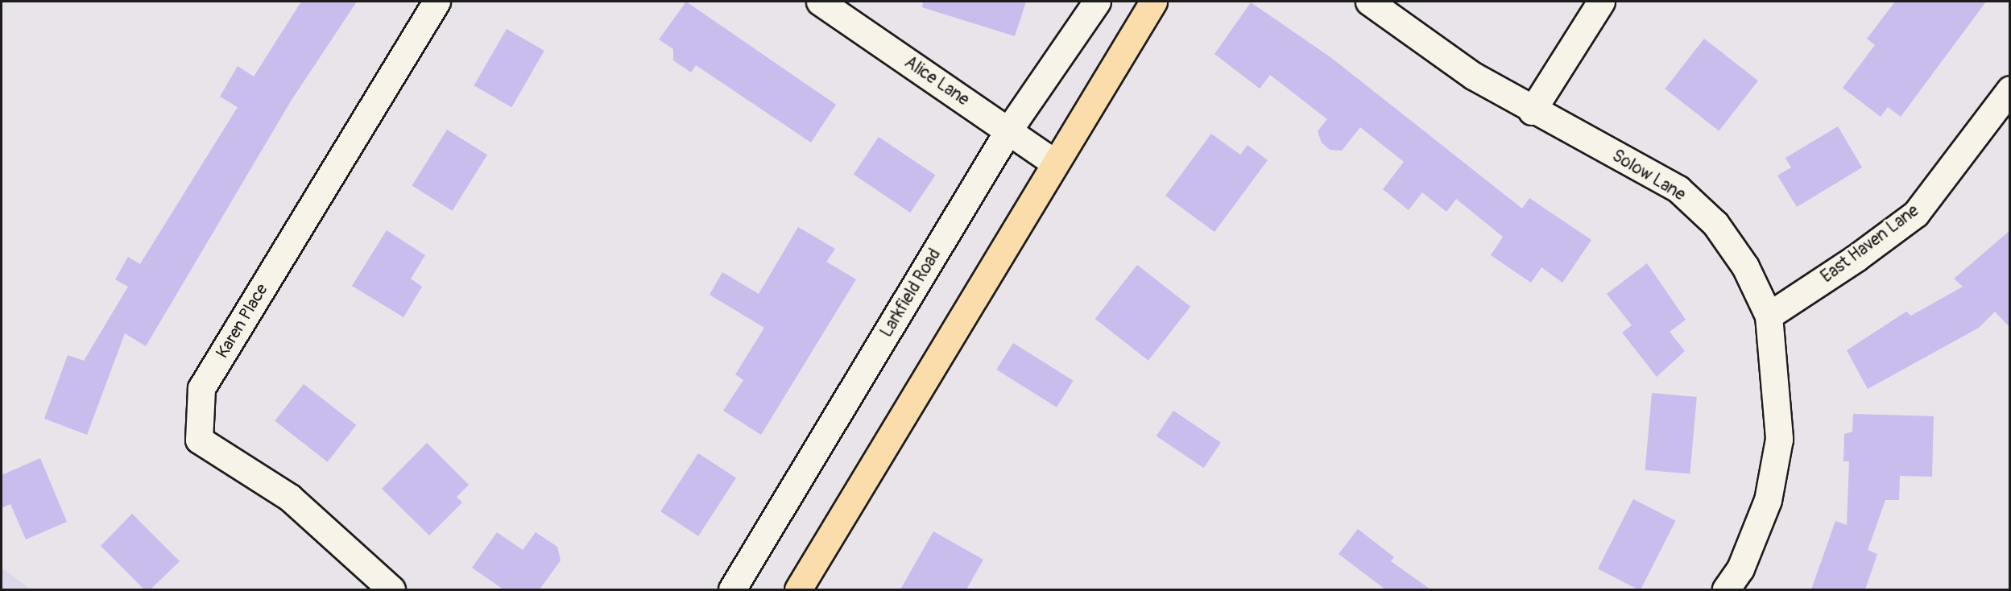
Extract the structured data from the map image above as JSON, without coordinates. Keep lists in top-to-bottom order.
{
  "streets": {
    "street": [
      "Alice Lane",
      "Solow Lane",
      "East Haven Lane",
      "Larkfield Road",
      "Karen Place"
    ]
  },
  "crossings": [
    ["Alice Lane", "Larkfield Road"],
    ["Solow Lane", "East Haven Lane"]
  ]
}
